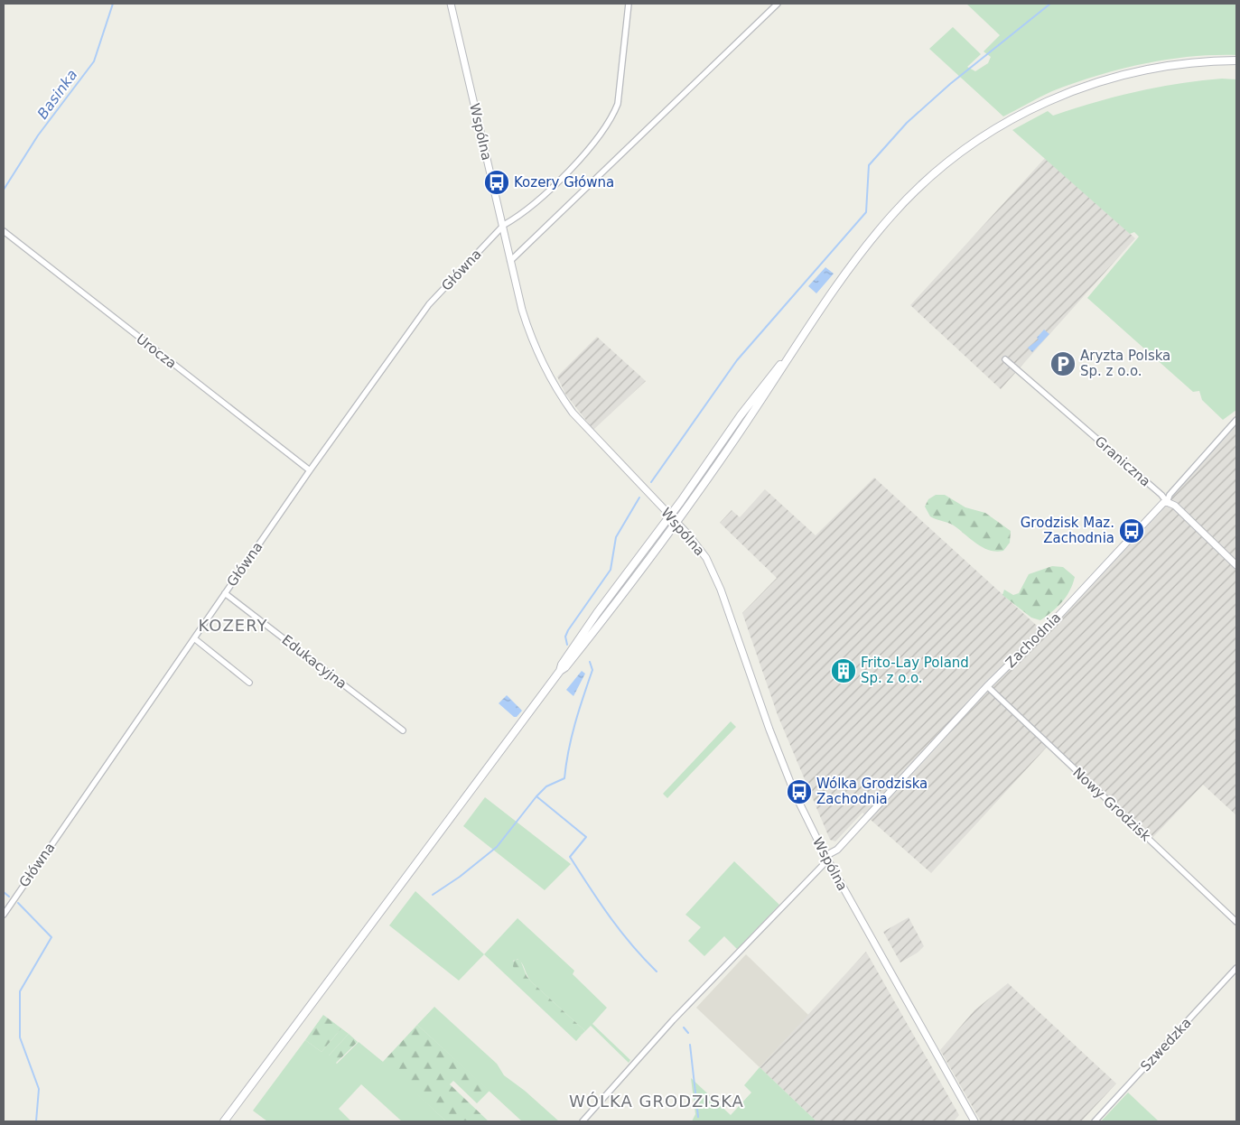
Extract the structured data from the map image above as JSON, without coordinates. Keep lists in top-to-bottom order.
{
  "streets": {
    "street": [
      "Wspólna",
      "Główna",
      "Urocza",
      "Graniczna",
      "Zachodnia",
      "Edukacyjna",
      "Nowy Grodzisk",
      "Szwedzka"
    ]
  },
  "crossings": [
    ["Wspólna", "Główna"],
    ["Wspólna", "Zachodnia"],
    ["Główna", "Urocza"],
    ["Główna", "Edukacyjna"],
    ["Graniczna", "Zachodnia"],
    ["Zachodnia", "Nowy Grodzisk"]
  ],
  "districts": ["KOZERY", "WÓLKA GRODZISKA"],
  "water": ["Basinka"],
  "places": {
    "bus stop": ["Kozery Główna", "Grodzisk Maz. Zachodnia", "Wólka Grodziska Zachodnia"],
    "parking": ["Aryzta Polska Sp. z o.o."],
    "building": ["Frito-Lay Poland Sp. z o.o."]
  }
}
